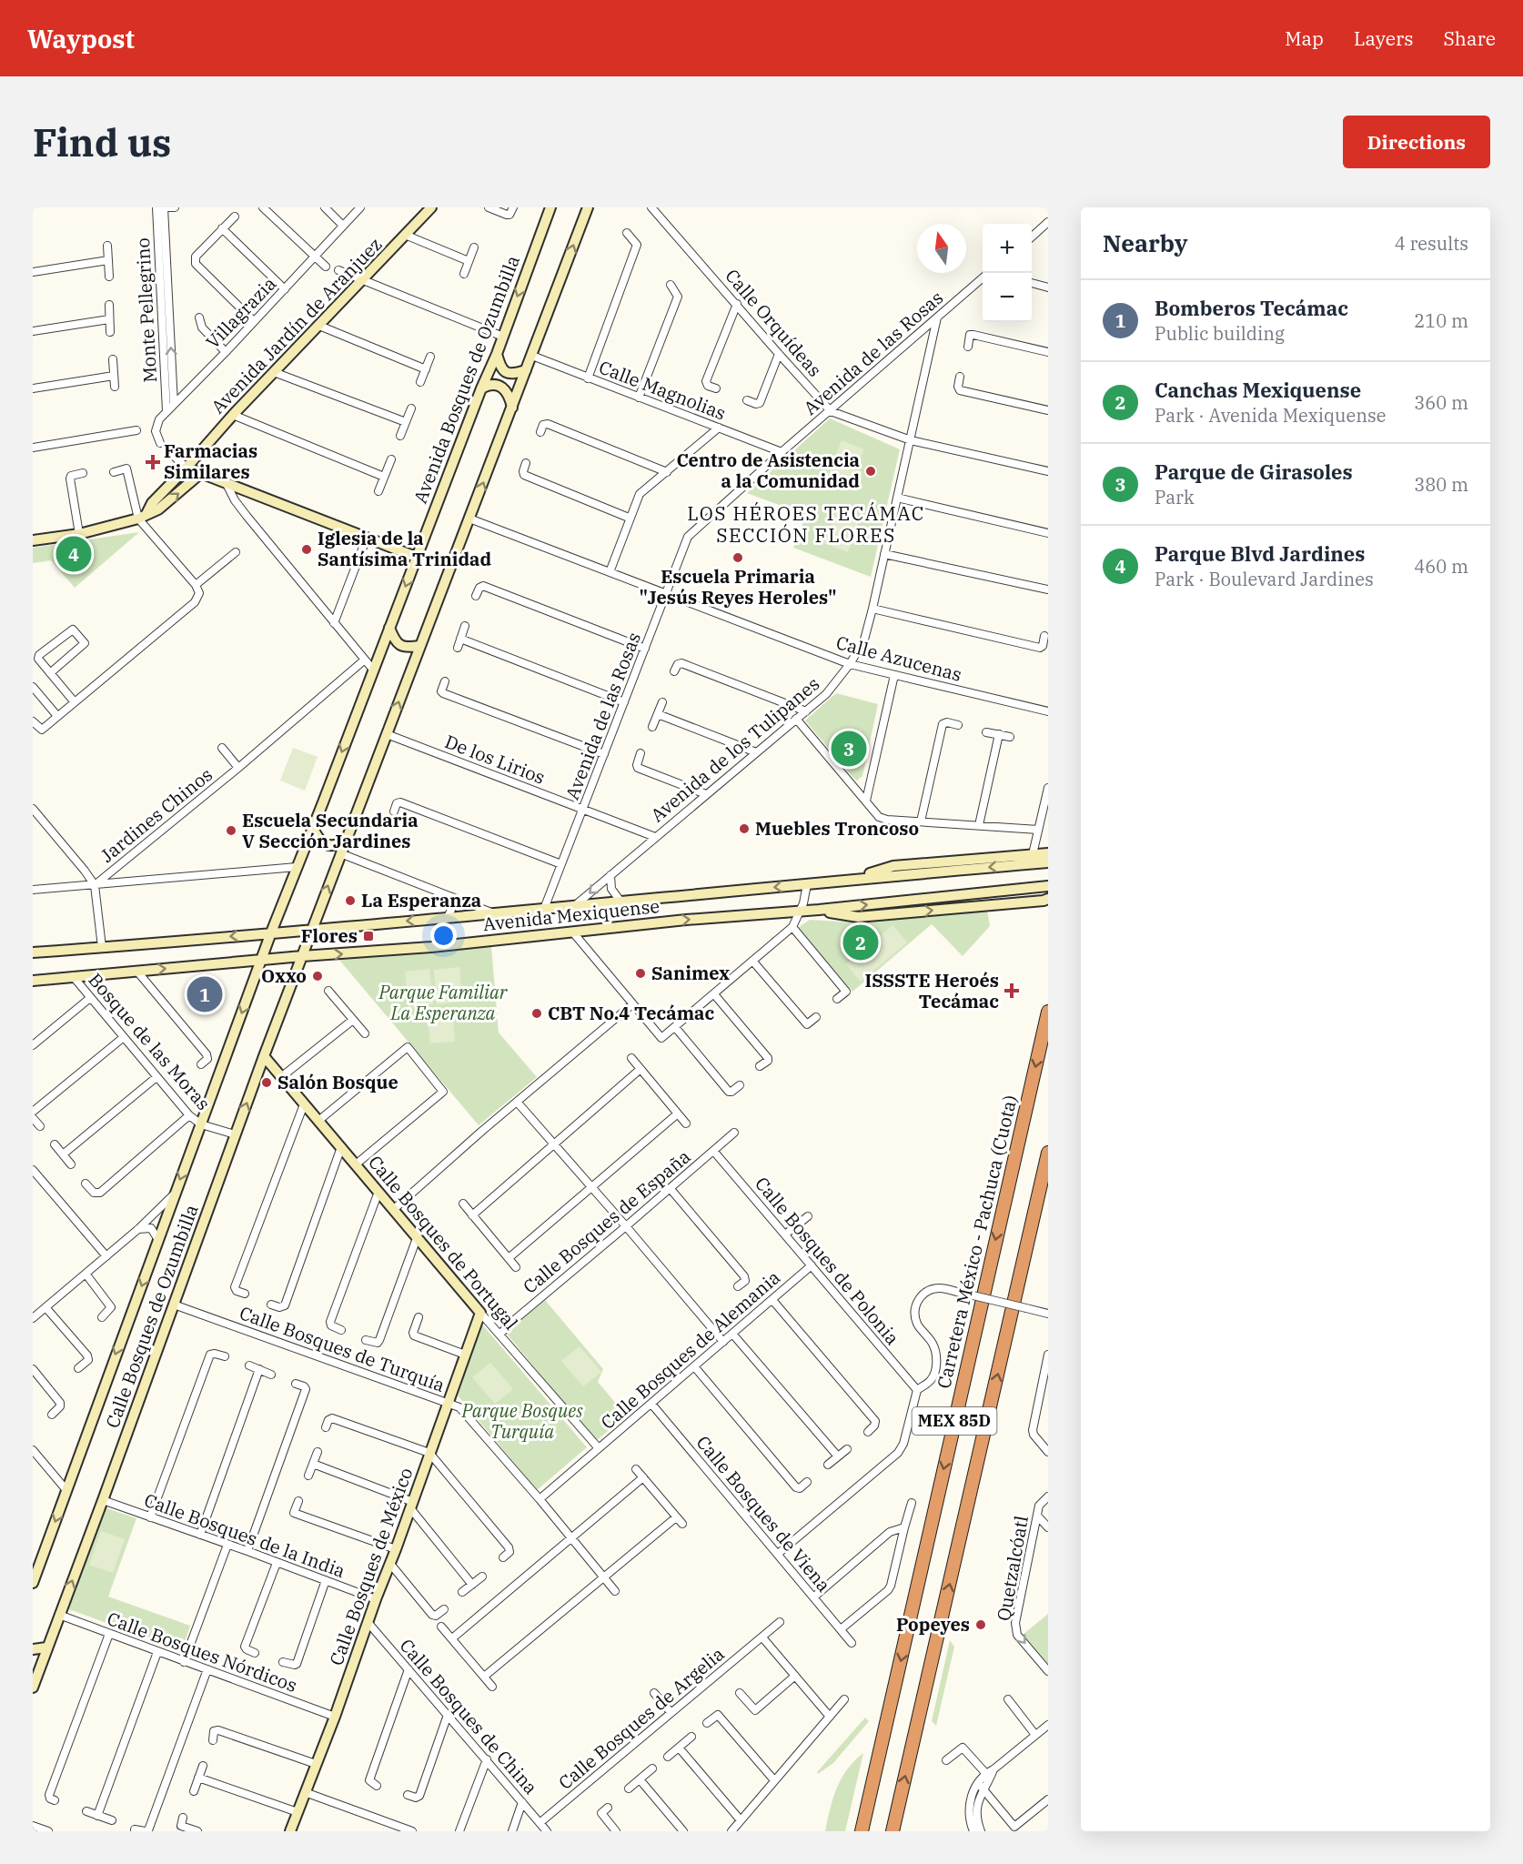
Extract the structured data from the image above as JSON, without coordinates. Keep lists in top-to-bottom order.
{
  "streets": {
    "highway": ["Carretera México - Pachuca (Cuota)", "MEX 85D"],
    "main road": [
      "Avenida Jardín de Aranjuez",
      "Avenida Bosques de Ozumbilla",
      "Avenida Mexiquense",
      "Calle Bosques de Portugal",
      "Calle Bosques de Ozumbilla",
      "Calle Bosques de México"
    ],
    "street": [
      "Monte Pellegrino",
      "Villagrazia",
      "Calle Orquídeas",
      "Avenida de las Rosas",
      "Calle Magnolias",
      "Calle Azucenas",
      "Avenida de los Tulipanes",
      "De los Lirios",
      "Jardines Chinos",
      "Bosque de las Moras",
      "Calle Bosques de España",
      "Calle Bosques de Polonia",
      "Calle Bosques de Turquía",
      "Calle Bosques de Alemania",
      "Calle Bosques de Viena",
      "Calle Bosques de la India",
      "Quetzalcóatl",
      "Calle Bosques Nórdicos",
      "Calle Bosques de China",
      "Calle Bosques de Argelia"
    ]
  },
  "crossings": [
    ["Monte Pellegrino", "Villagrazia"],
    ["Calle Orquídeas", "Avenida de las Rosas"],
    ["Calle Orquídeas", "Avenida de los Tulipanes"],
    ["Avenida de las Rosas", "Calle Magnolias"],
    ["Avenida de las Rosas", "Calle Azucenas"],
    ["Avenida de las Rosas", "Avenida de los Tulipanes"],
    ["Avenida de las Rosas", "De los Lirios"],
    ["Avenida de las Rosas", "Avenida Mexiquense"],
    ["Avenida Bosques de Ozumbilla", "Avenida Mexiquense"],
    ["Avenida Bosques de Ozumbilla", "Calle Bosques de Ozumbilla"],
    ["Calle Azucenas", "Avenida de los Tulipanes"],
    ["Avenida de los Tulipanes", "De los Lirios"],
    ["Avenida de los Tulipanes", "Avenida Mexiquense"],
    ["Avenida Mexiquense", "Bosque de las Moras"],
    ["Avenida Mexiquense", "Calle Bosques de Ozumbilla"],
    ["Bosque de las Moras", "Calle Bosques de Ozumbilla"],
    ["Calle Bosques de España", "Calle Bosques de Portugal"],
    ["Calle Bosques de España", "Calle Bosques de Polonia"],
    ["Calle Bosques de Portugal", "Calle Bosques de Ozumbilla"],
    ["Calle Bosques de Portugal", "Calle Bosques de Alemania"],
    ["Calle Bosques de Portugal", "Calle Bosques de México"],
    ["Calle Bosques de Polonia", "Calle Bosques de Alemania"],
    ["Calle Bosques de Ozumbilla", "Calle Bosques de Turquía"],
    ["Calle Bosques de Ozumbilla", "Calle Bosques de la India"],
    ["Calle Bosques de Ozumbilla", "Calle Bosques Nórdicos"],
    ["Calle Bosques de Turquía", "Calle Bosques de Alemania"],
    ["Calle Bosques de Turquía", "Calle Bosques de México"],
    ["Calle Bosques de Alemania", "Calle Bosques de Viena"],
    ["Calle Bosques de la India", "Calle Bosques de México"],
    ["Calle Bosques de México", "Calle Bosques Nórdicos"],
    ["Calle Bosques de México", "Calle Bosques de China"],
    ["Calle Bosques de China", "Calle Bosques de Argelia"]
  ],
  "one_way": ["Quetzalcóatl"],
  "districts": ["LOS HÉROES TECÁMAC SECCIÓN FLORES"],
  "parks": ["Parque Familiar La Esperanza", "Parque Bosques Turquía"],
  "places": {
    "health": ["Farmacias Similares", "ISSSTE Heroés Tecámac"],
    "other": [
      "Centro de Asistencia a la Comunidad",
      "Iglesia de la Santísima Trinidad",
      "Escuela Primaria \"Jesús Reyes Heroles\"",
      "Muebles Troncoso",
      "Escuela Secundaria V Sección Jardines",
      "La Esperanza",
      "Sanimex",
      "Oxxo",
      "CBT No.4 Tecámac",
      "Salón Bosque",
      "Popeyes"
    ],
    "transit": ["Flores"]
  },
  "north": "top",
  "page": {
    "header": "Waypost",
    "nav": ["Map", "Layers", "Share"],
    "buttons": "Directions",
    "title": "Find us",
    "heading": ["Nearby", "4 results"],
    "map_buttons": ["+", "−"],
    "list": [
      {
        "mark": "1",
        "name": "Bomberos Tecámac",
        "note": "Public building",
        "value": "210 m"
      },
      {
        "mark": "2",
        "name": "Canchas Mexiquense",
        "note": "Park · Avenida Mexiquense",
        "value": "360 m"
      },
      {
        "mark": "3",
        "name": "Parque de Girasoles",
        "note": "Park",
        "value": "380 m"
      },
      {
        "mark": "4",
        "name": "Parque Blvd Jardines",
        "note": "Park · Boulevard Jardines",
        "value": "460 m"
      }
    ],
    "pins": [
      "4",
      "3",
      "2",
      "1"
    ]
  }
}
